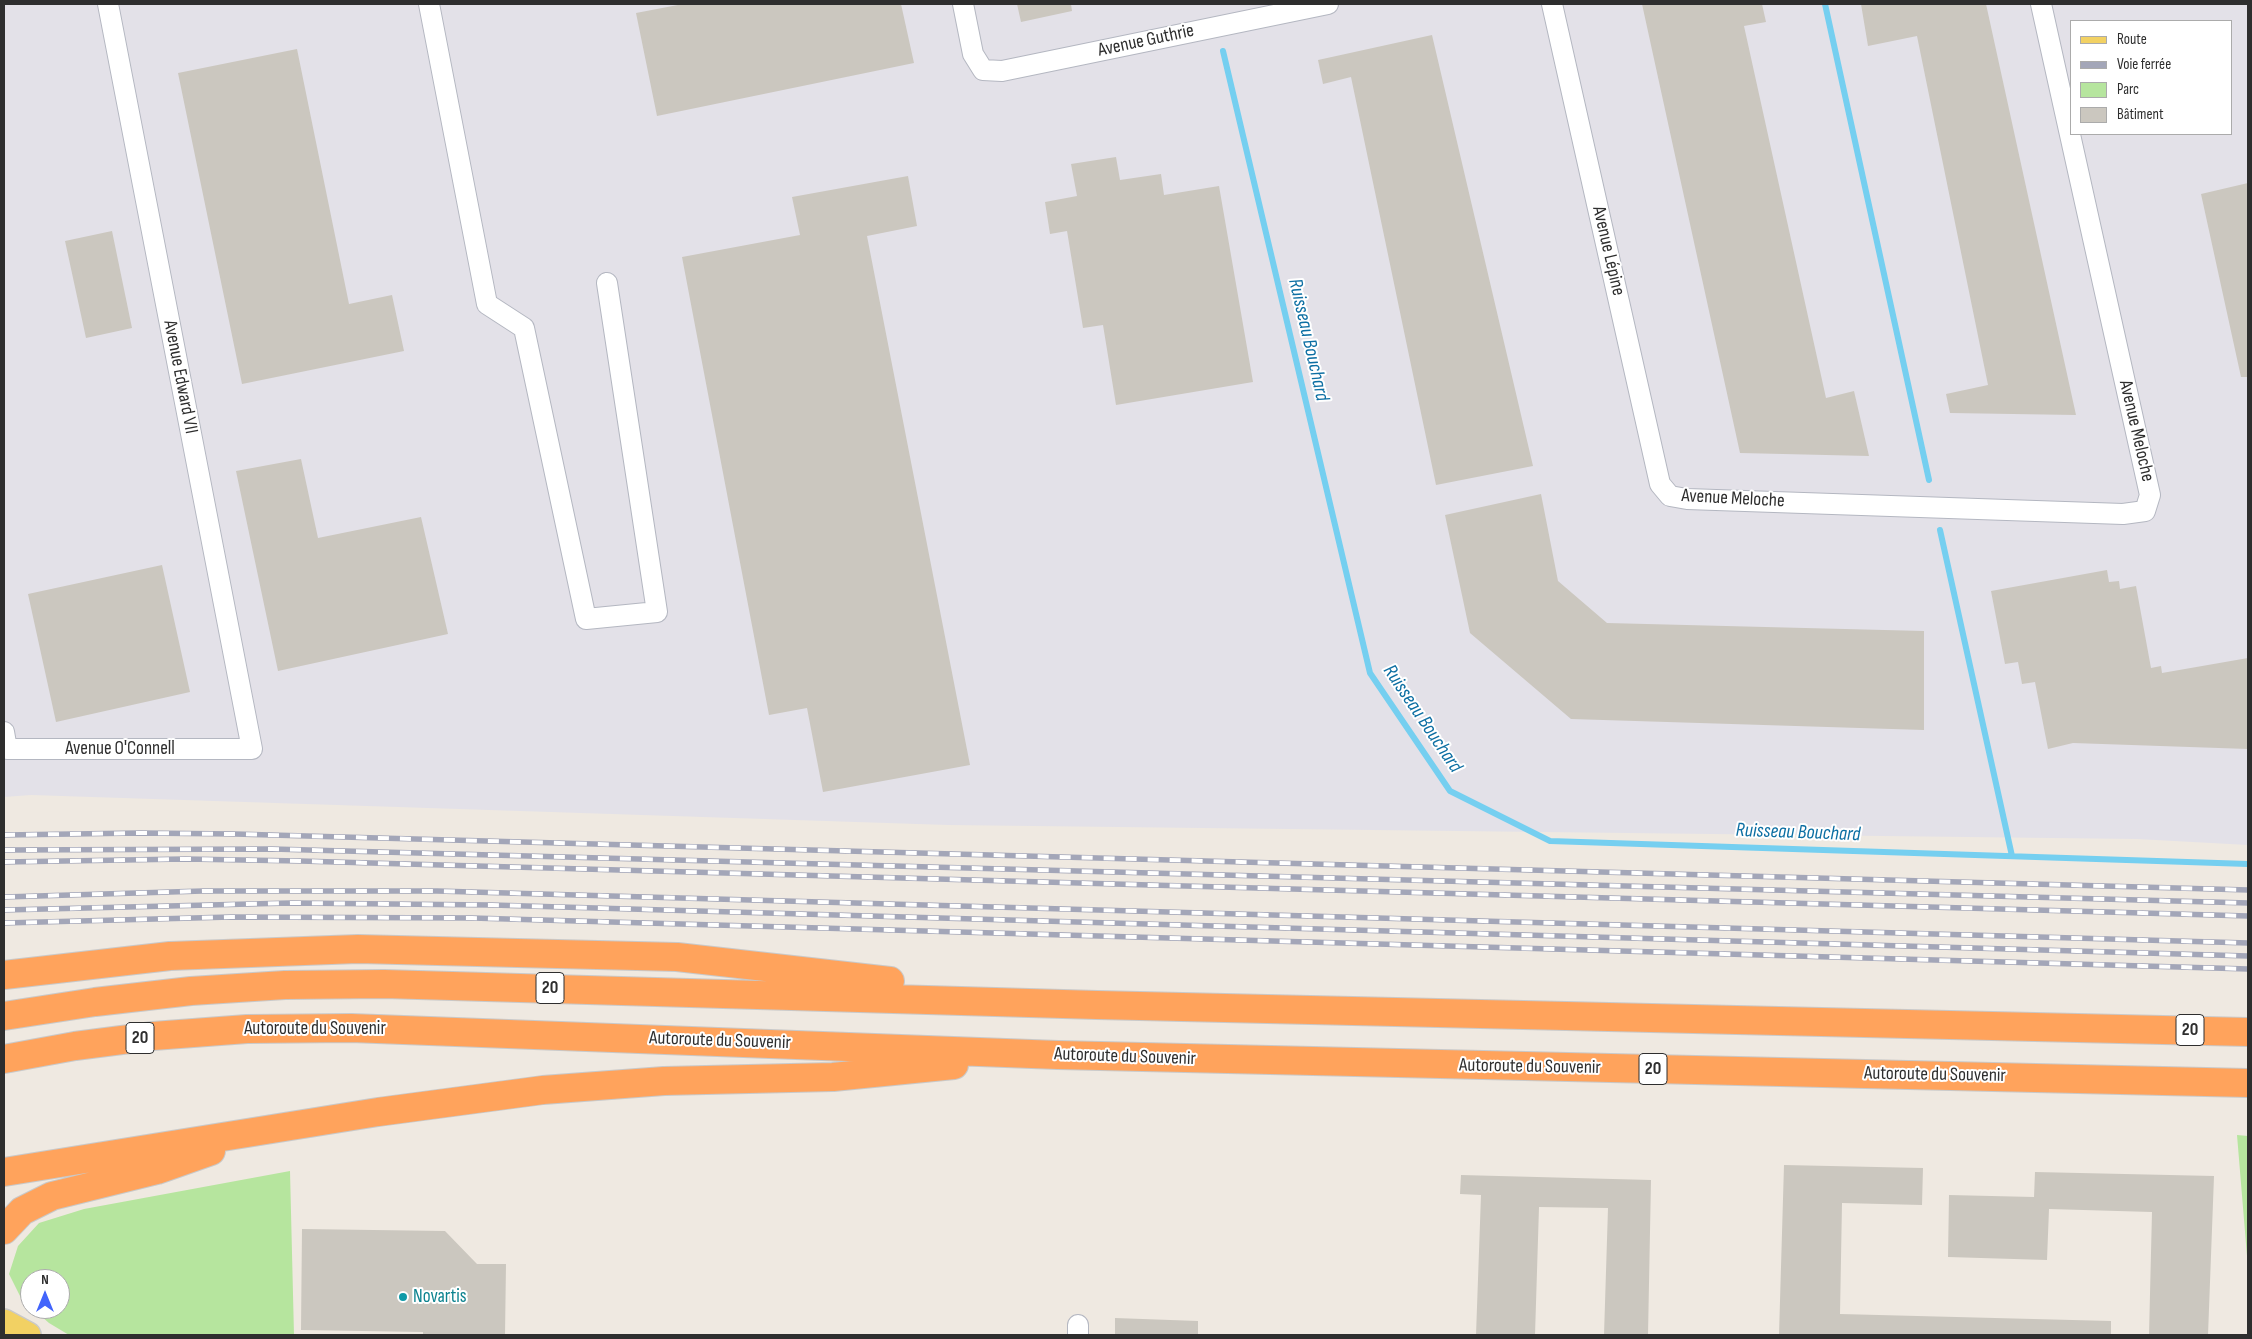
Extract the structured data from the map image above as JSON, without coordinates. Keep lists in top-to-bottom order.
{
  "streets": {
    "highway": ["20", "Autoroute du Souvenir"],
    "street": [
      "Avenue Guthrie",
      "Avenue Lépine",
      "Avenue Edward VII",
      "Avenue Meloche",
      "Avenue O'Connell"
    ]
  },
  "crossings": [
    ["Avenue Lépine", "Avenue Meloche"],
    ["Avenue Edward VII", "Avenue O'Connell"]
  ],
  "water": ["Ruisseau Bouchard"],
  "places": ["Novartis"],
  "legend": [
    "Route",
    "Voie ferrée",
    "Parc",
    "Bâtiment"
  ],
  "north": "top"
}
